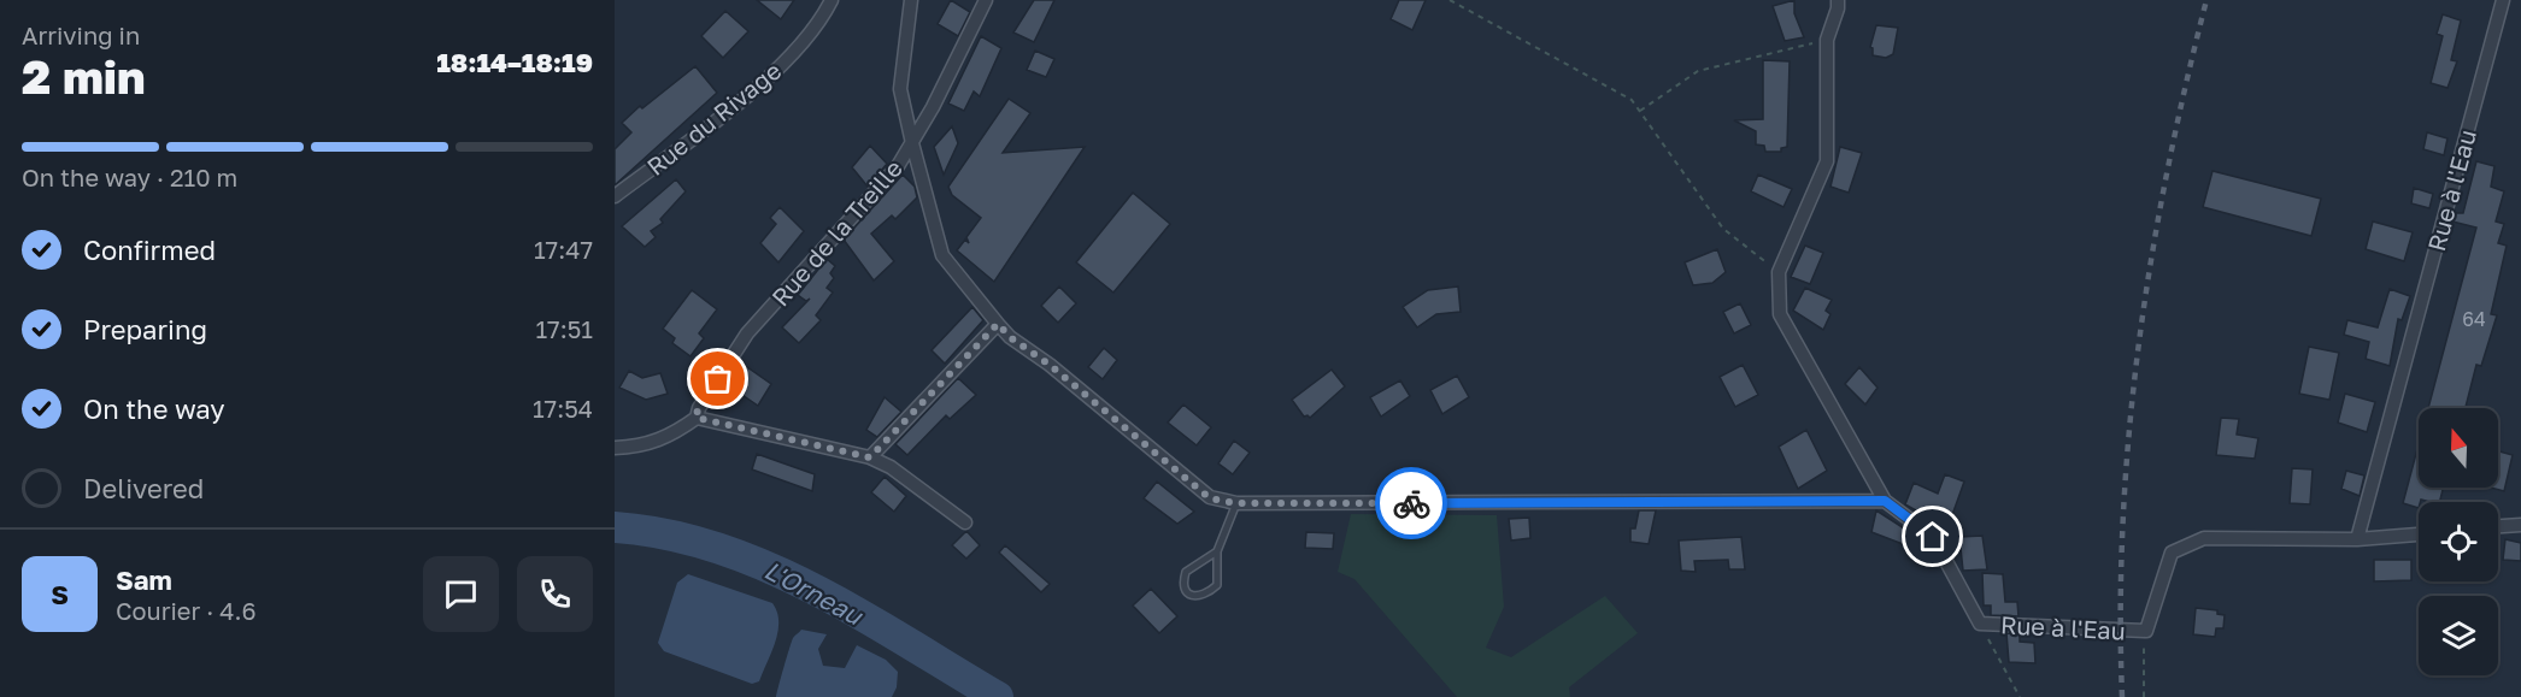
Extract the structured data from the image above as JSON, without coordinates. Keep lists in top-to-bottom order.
{
  "streets": {
    "street": ["Rue du Rivage", "Rue à l'Eau", "Rue de la Treille"]
  },
  "water": ["L'Orneau"],
  "house_numbers": ["64"],
  "north": "top",
  "page": {
    "heading": ["2 min", "Arriving in", "18:14–18:19"],
    "panel": ["Sam", "Courier · 4.6"],
    "bar": "On the way · 210 m",
    "list": [
      ["Confirmed", "17:47"],
      ["Preparing", "17:51"],
      ["On the way", "17:54"],
      "Delivered"
    ],
    "round": "S"
  }
}
